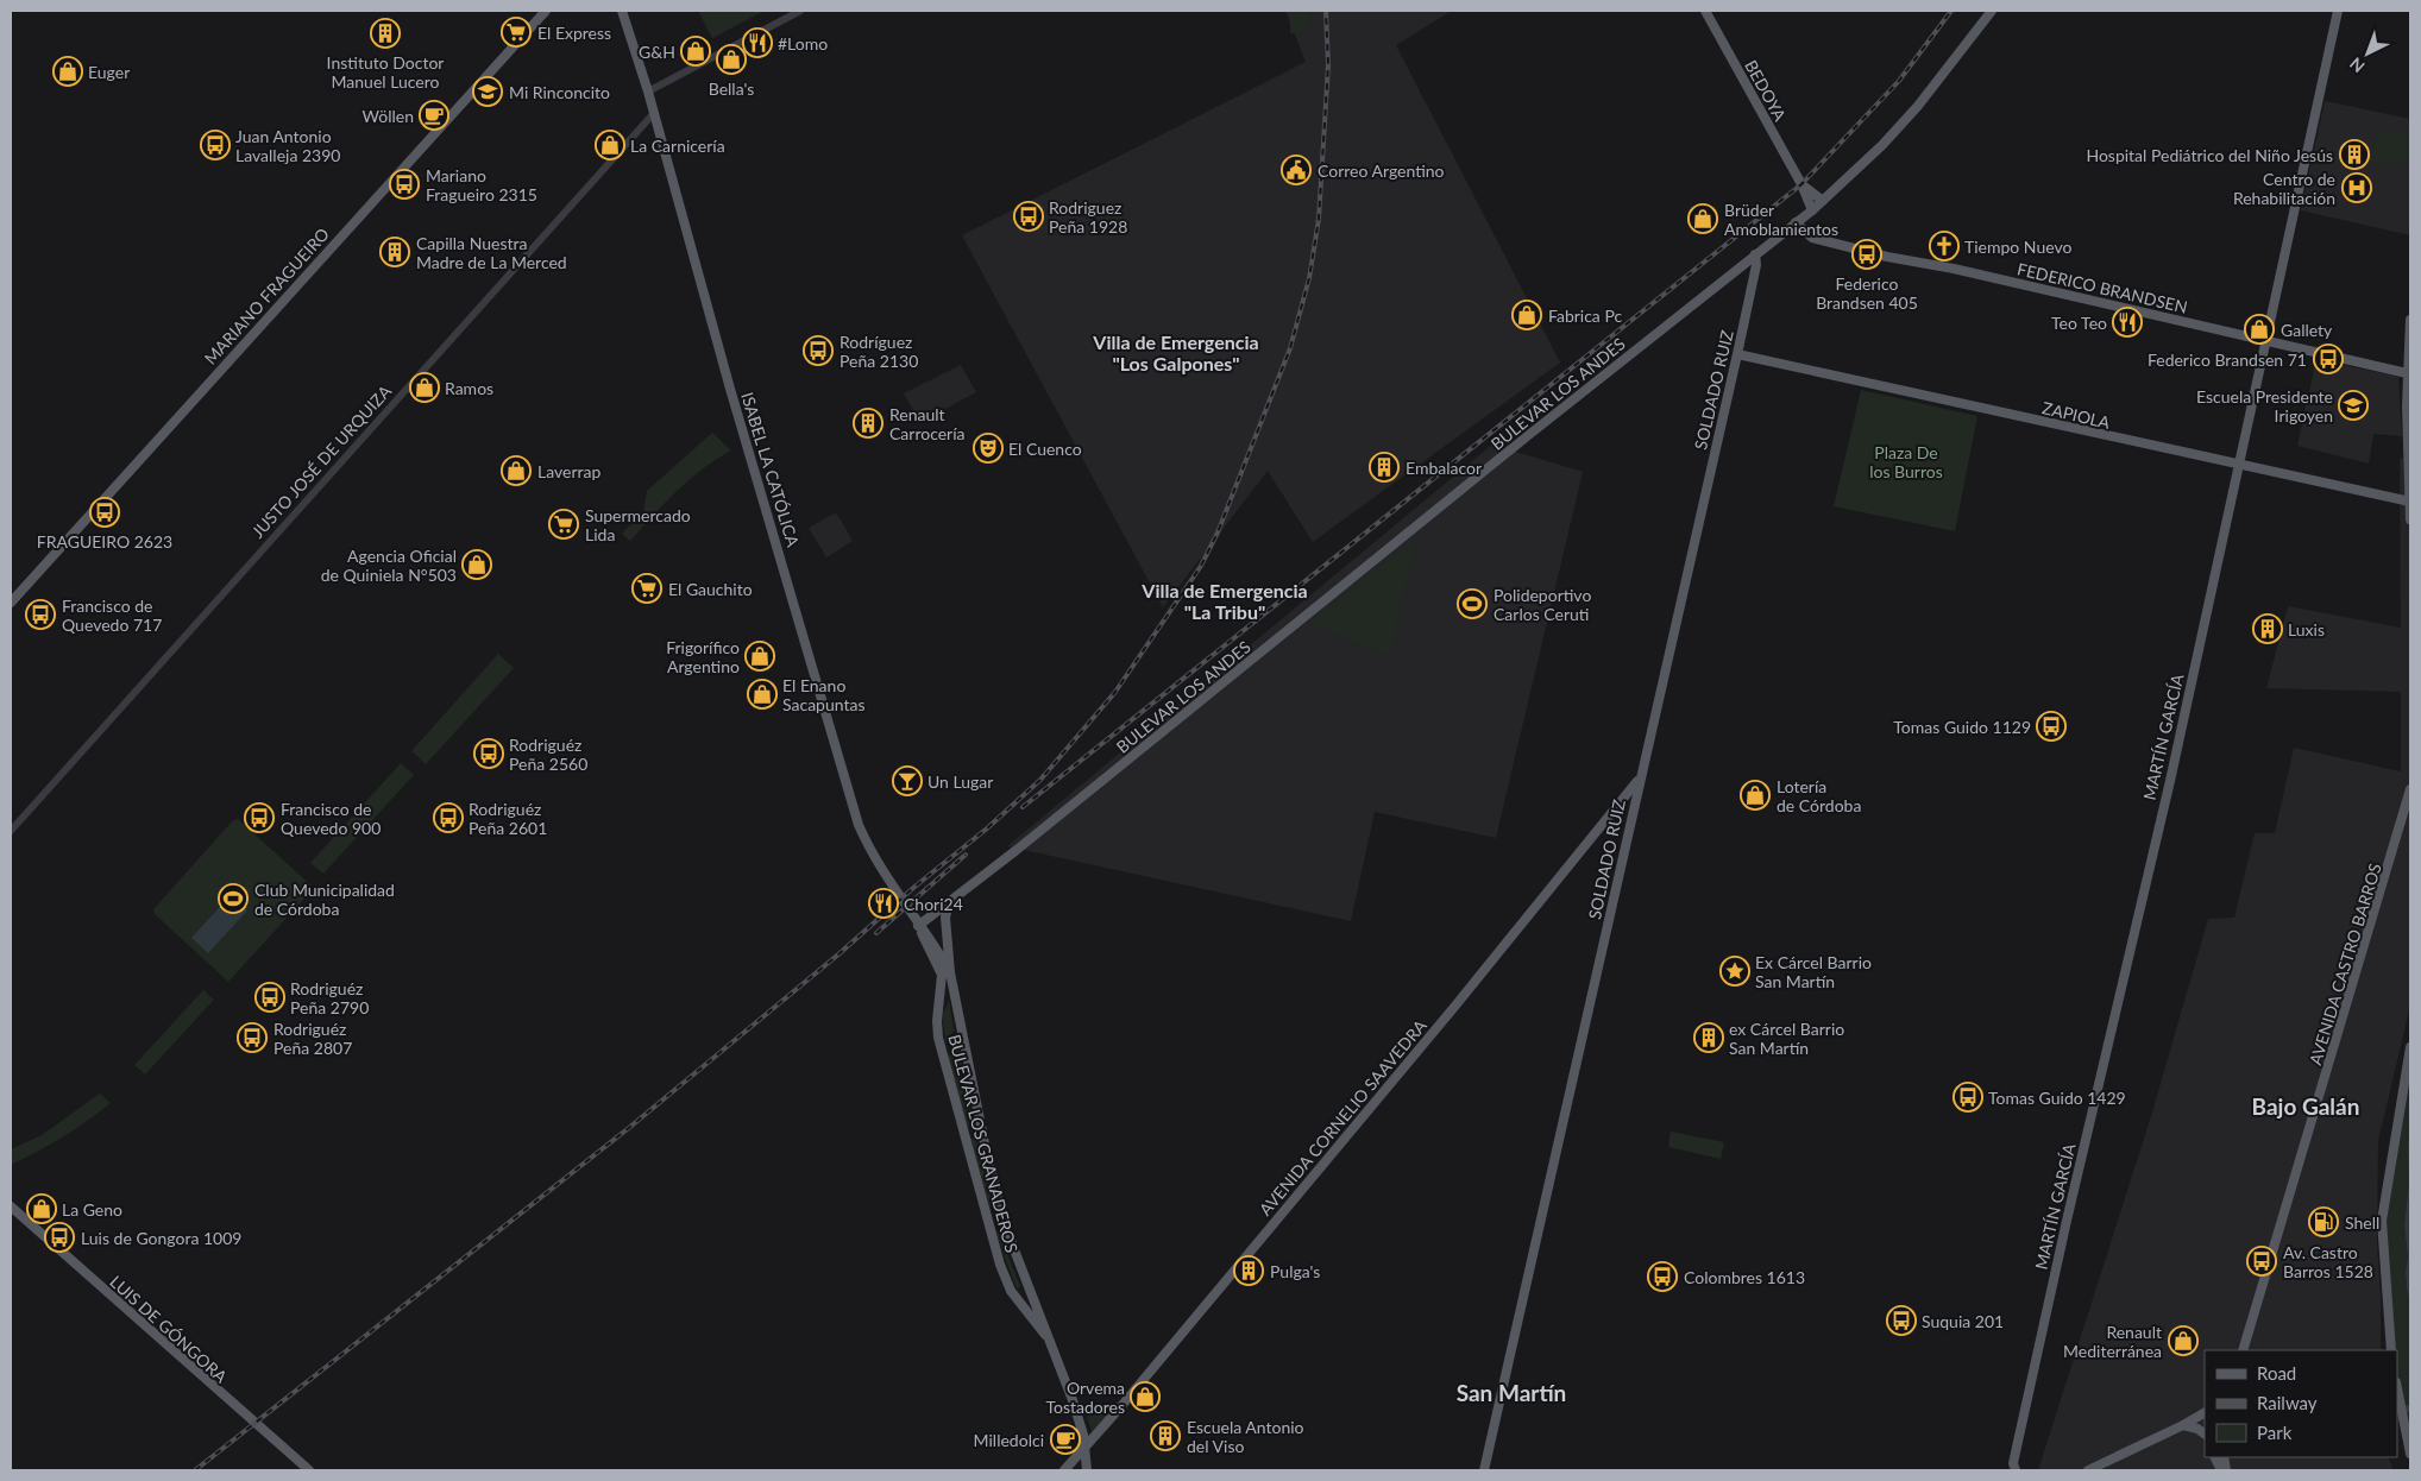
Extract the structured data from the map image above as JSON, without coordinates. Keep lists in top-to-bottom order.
{
  "streets": {
    "main road": [
      "BEDOYA",
      "FEDERICO BRANDSEN",
      "MARIANO FRAGUEIRO",
      "SOLDADO RUIZ",
      "BULEVAR LOS ANDES",
      "ZAPIOLA",
      "ISABEL LA CATÓLICA",
      "MARTÍN GARCÍA",
      "AVENIDA CASTRO BARROS",
      "AVENIDA CORNELIO SAAVEDRA",
      "BULEVAR LOS GRANADEROS",
      "LUIS DE GÓNGORA"
    ],
    "street": ["JUSTO JOSÉ DE URQUIZA"]
  },
  "crossings": [
    ["BEDOYA", "BULEVAR LOS ANDES"],
    ["FEDERICO BRANDSEN", "BULEVAR LOS ANDES"],
    ["FEDERICO BRANDSEN", "MARTÍN GARCÍA"],
    ["SOLDADO RUIZ", "BULEVAR LOS ANDES"],
    ["SOLDADO RUIZ", "ZAPIOLA"],
    ["SOLDADO RUIZ", "AVENIDA CORNELIO SAAVEDRA"],
    ["BULEVAR LOS ANDES", "ISABEL LA CATÓLICA"],
    ["BULEVAR LOS ANDES", "BULEVAR LOS GRANADEROS"],
    ["ZAPIOLA", "MARTÍN GARCÍA"],
    ["JUSTO JOSÉ DE URQUIZA", "ISABEL LA CATÓLICA"],
    ["ISABEL LA CATÓLICA", "BULEVAR LOS GRANADEROS"],
    ["AVENIDA CORNELIO SAAVEDRA", "BULEVAR LOS GRANADEROS"]
  ],
  "districts": [
    "Villa de Emergencia \"Los Galpones\"",
    "Villa de Emergencia \"La Tribu\"",
    "Bajo Galán",
    "San Martín"
  ],
  "parks": ["Plaza De los Burros"],
  "places": {
    "supermarket": ["El Express", "Supermercado Lida", "El Gauchito"],
    "building": [
      "Instituto Doctor Manuel Lucero",
      "Hospital Pediátrico del Niño Jesús",
      "Capilla Nuestra Madre de La Merced",
      "Renault Carrocería",
      "Embalacor",
      "Luxis",
      "ex Cárcel Barrio San Martín",
      "Pulga's",
      "Escuela Antonio del Viso"
    ],
    "restaurant": ["#Lomo", "Teo Teo", "Chori24"],
    "shop": [
      "G&H",
      "Bella's",
      "Euger",
      "La Carnicería",
      "Brüder Amoblamientos",
      "Fabrica Pc",
      "Gallety",
      "Ramos",
      "Laverrap",
      "Agencia Oficial de Quiniela N°503",
      "Frigorífico Argentino",
      "El Enano Sacapuntas",
      "Lotería de Córdoba",
      "La Geno",
      "Renault Mediterránea",
      "Orvema Tostadores"
    ],
    "school or university": ["Mi Rinconcito", "Escuela Presidente Irigoyen"],
    "cafe": ["Wöllen", "Milledolci"],
    "bus stop": [
      "Juan Antonio Lavalleja 2390",
      "Mariano Fragueiro 2315",
      "Rodriguez Peña 1928",
      "Federico Brandsen 405",
      "Rodríguez Peña 2130",
      "Federico Brandsen 71",
      "FRAGUEIRO 2623",
      "Francisco de Quevedo 717",
      "Tomas Guido 1129",
      "Rodriguéz Peña 2560",
      "Francisco de Quevedo 900",
      "Rodriguéz Peña 2601",
      "Rodriguéz Peña 2790",
      "Rodriguéz Peña 2807",
      "Tomas Guido 1429",
      "Luis de Gongora 1009",
      "Av. Castro Barros 1528",
      "Colombres 1613",
      "Suquia 201"
    ],
    "public building": ["Correo Argentino"],
    "hospital": ["Centro de Rehabilitación"],
    "church": ["Tiempo Nuevo"],
    "theatre": ["El Cuenco"],
    "sports": ["Polideportivo Carlos Ceruti", "Club Municipalidad de Córdoba"],
    "bar": ["Un Lugar"],
    "place": ["Ex Cárcel Barrio San Martín"],
    "fuel station": ["Shell"]
  },
  "legend": ["Road", "Railway", "Park"],
  "north": "bottom left"
}
